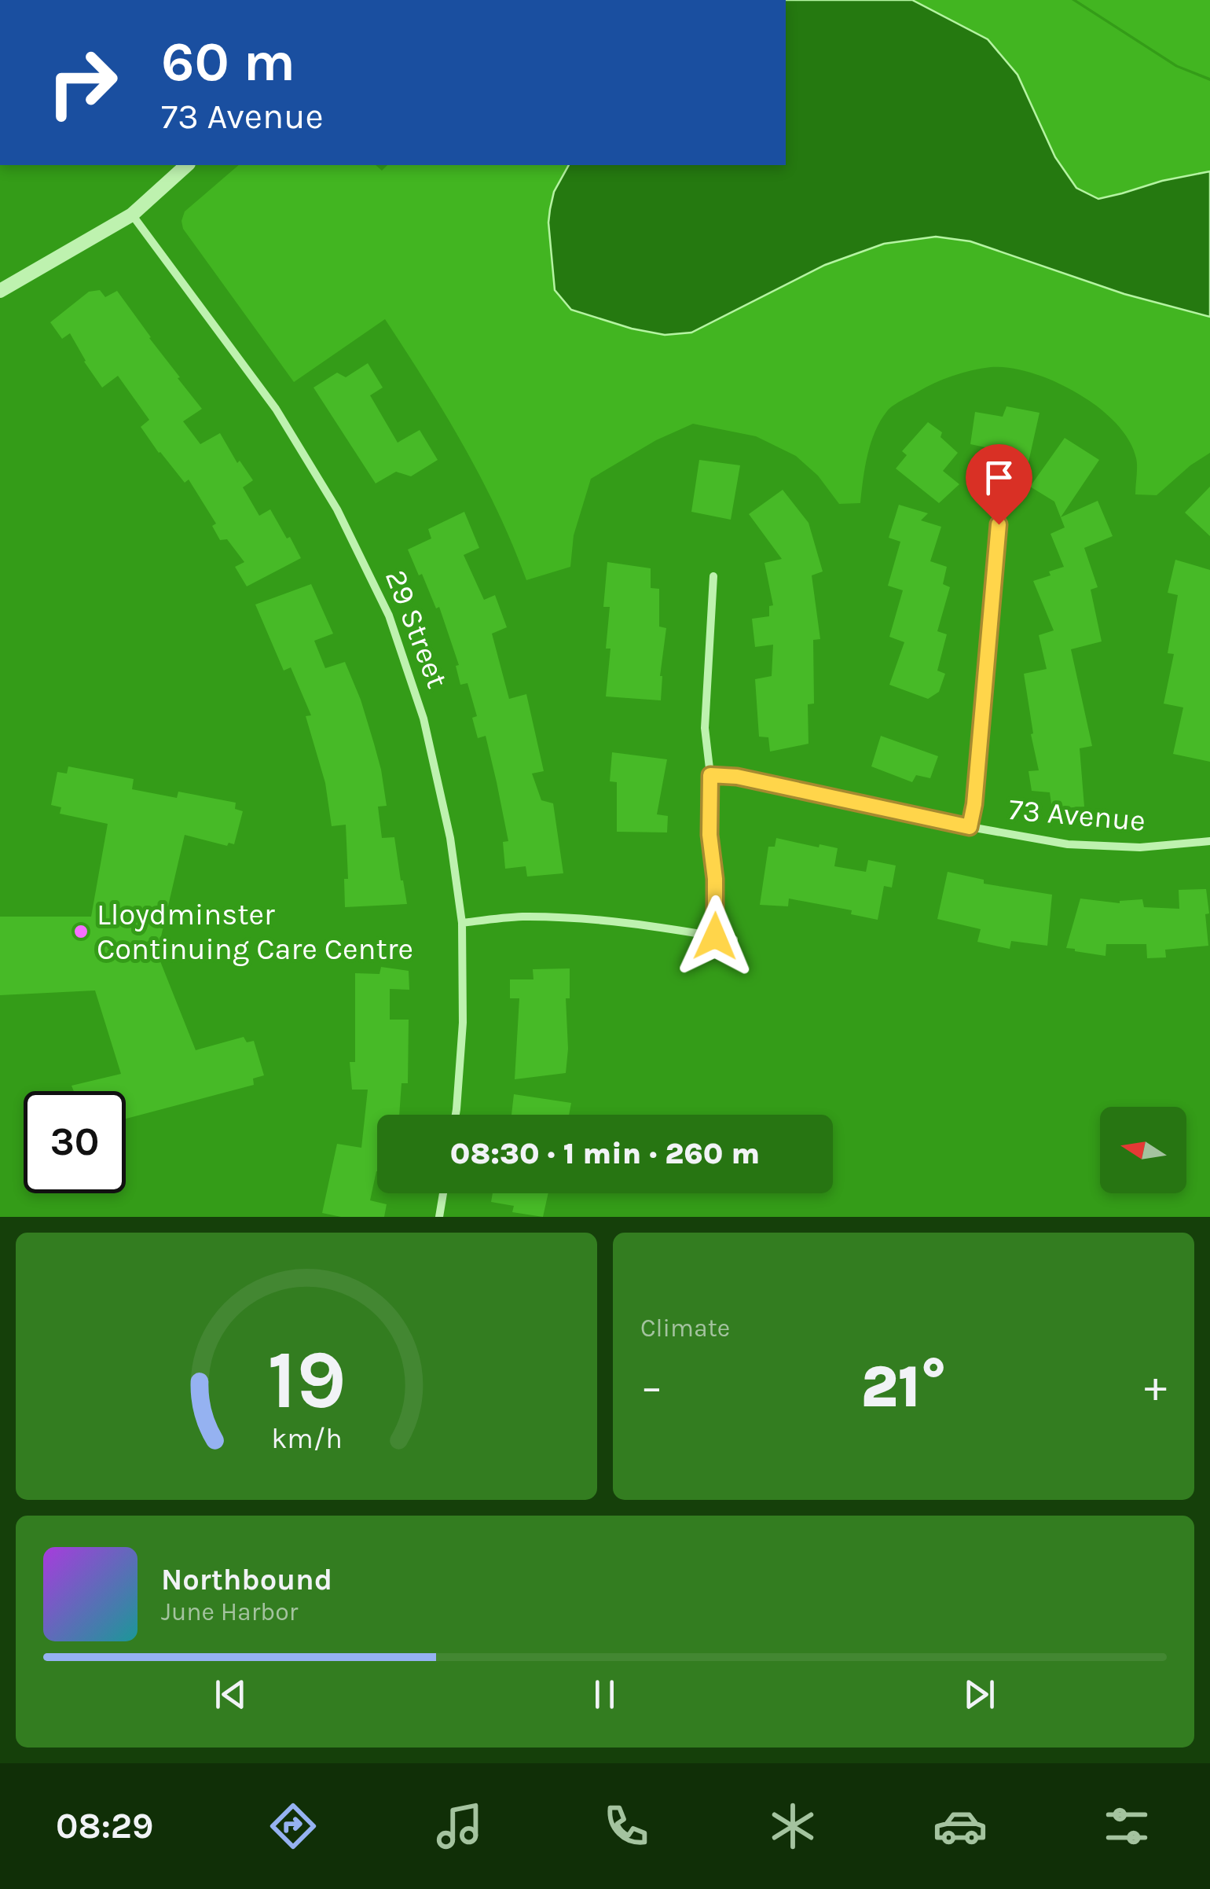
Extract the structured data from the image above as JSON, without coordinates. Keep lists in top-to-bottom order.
{
  "streets": {
    "street": ["29 Street", "73 Avenue"]
  },
  "places": ["Lloydminster Continuing Care Centre"],
  "north": "left",
  "page": {
    "turn": ["60 m", "73 Avenue"],
    "limit": "30",
    "trip": "08:30 · 1 min · 260 m",
    "tile": "Climate",
    "heat": ["−", "21°", "+"],
    "song": ["Northbound", "June Harbor"],
    "tabs": "08:29",
    "gauge": ["19", "km/h"]
  }
}
